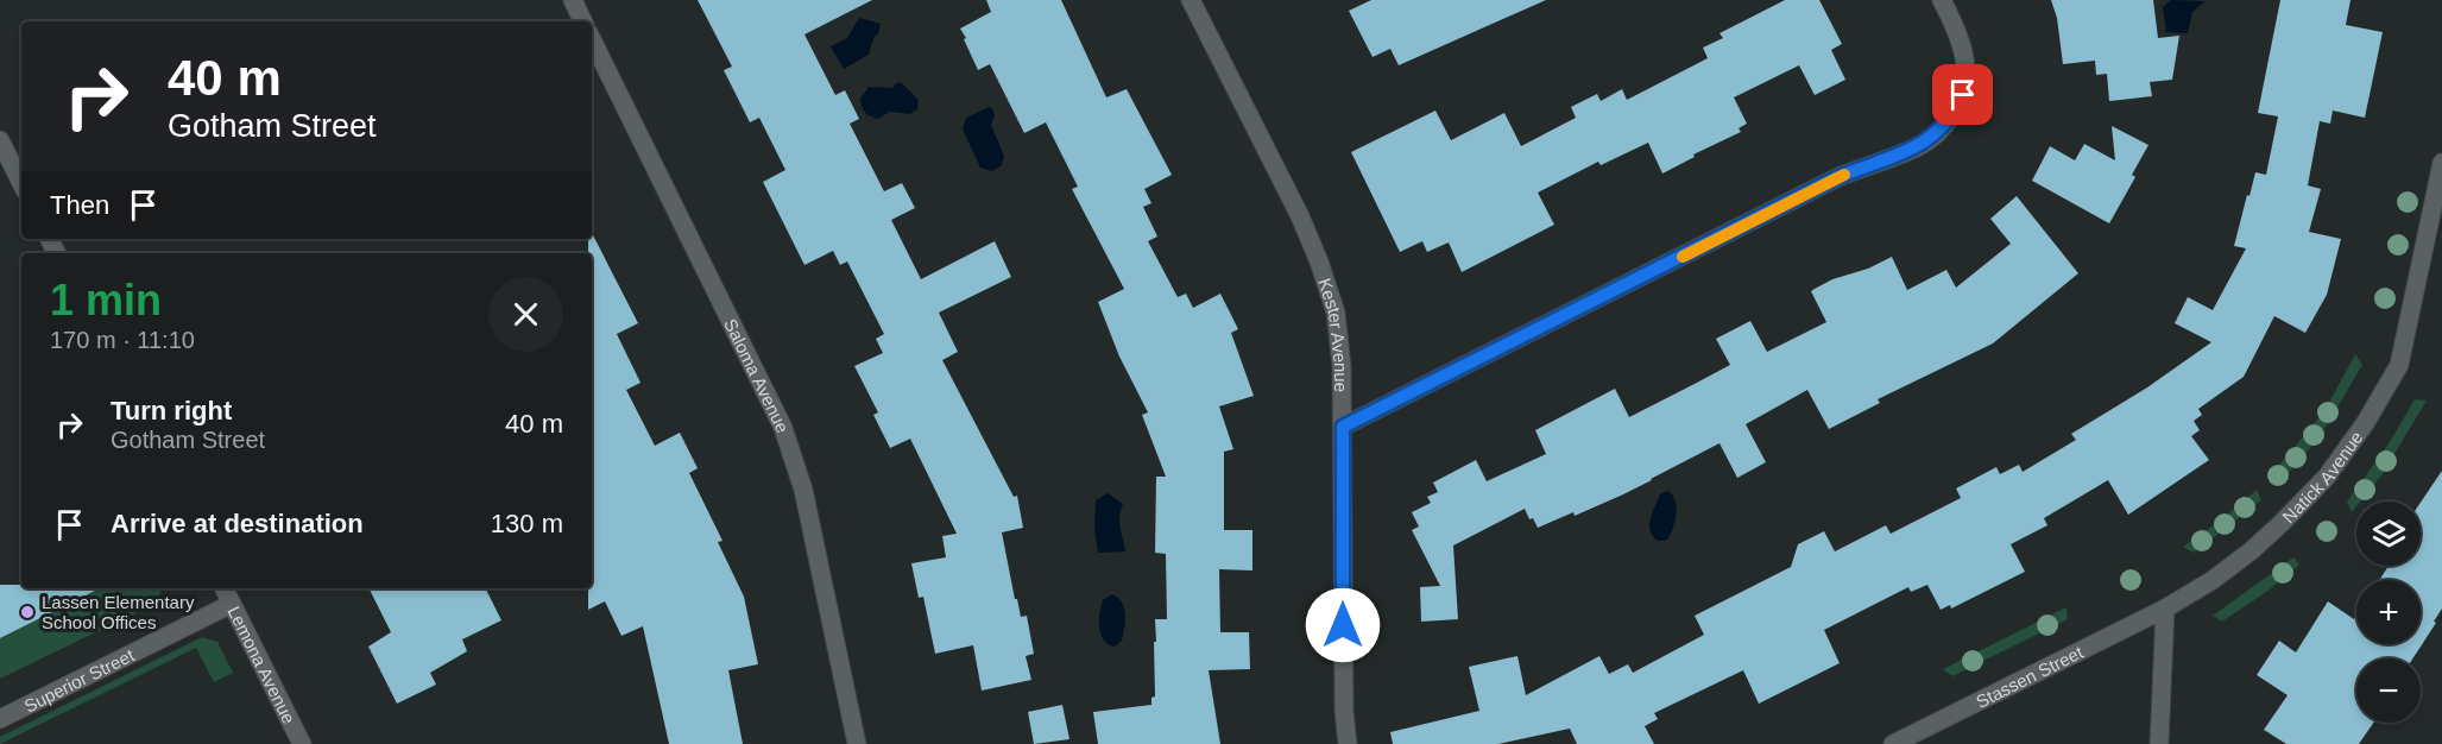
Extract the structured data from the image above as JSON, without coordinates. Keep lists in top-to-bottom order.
{
  "streets": {
    "street": [
      "Kester Avenue",
      "Saloma Avenue",
      "Natick Avenue",
      "Lemona Avenue",
      "Stassen Street",
      "Superior Street"
    ]
  },
  "crossings": [
    ["Natick Avenue", "Stassen Street"],
    ["Lemona Avenue", "Superior Street"]
  ],
  "places": ["Lassen Elementary School Offices"],
  "page": {
    "turn": ["40 m", "Gotham Street"],
    "then": "Then",
    "heading": ["1 min", "170 m · 11:10"],
    "list": [
      {
        "name": "Turn right",
        "note": "Gotham Street",
        "value": "40 m"
      },
      {
        "name": "Arrive at destination",
        "value": "130 m"
      }
    ],
    "map_buttons": ["+", "−"]
  }
}
